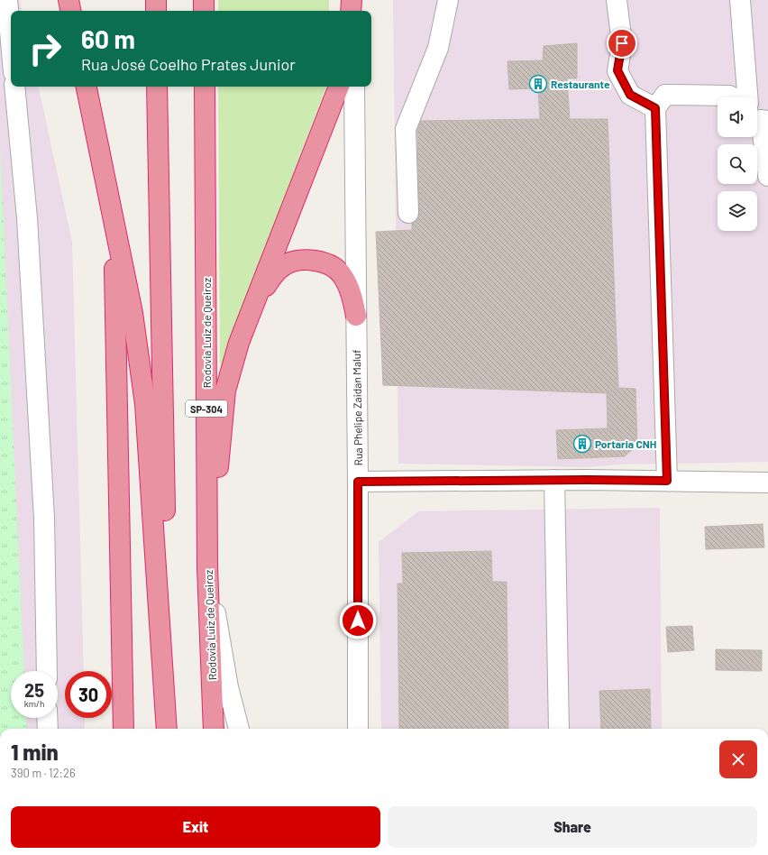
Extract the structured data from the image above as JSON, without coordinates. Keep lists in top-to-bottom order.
{
  "streets": {
    "highway": ["Rodovia Luiz de Queiroz", "SP-304"],
    "street": ["Rua Phelipe Zaidan Maluf"]
  },
  "places": {
    "building": ["Restaurante", "Portaria CNH"]
  },
  "page": {
    "turn": ["60 m", "Rua José Coelho Prates Junior"],
    "speed": "25 km/h",
    "limit": "30",
    "heading": ["1 min", "390 m · 12:26"],
    "buttons": ["Exit", "Share"]
  }
}
